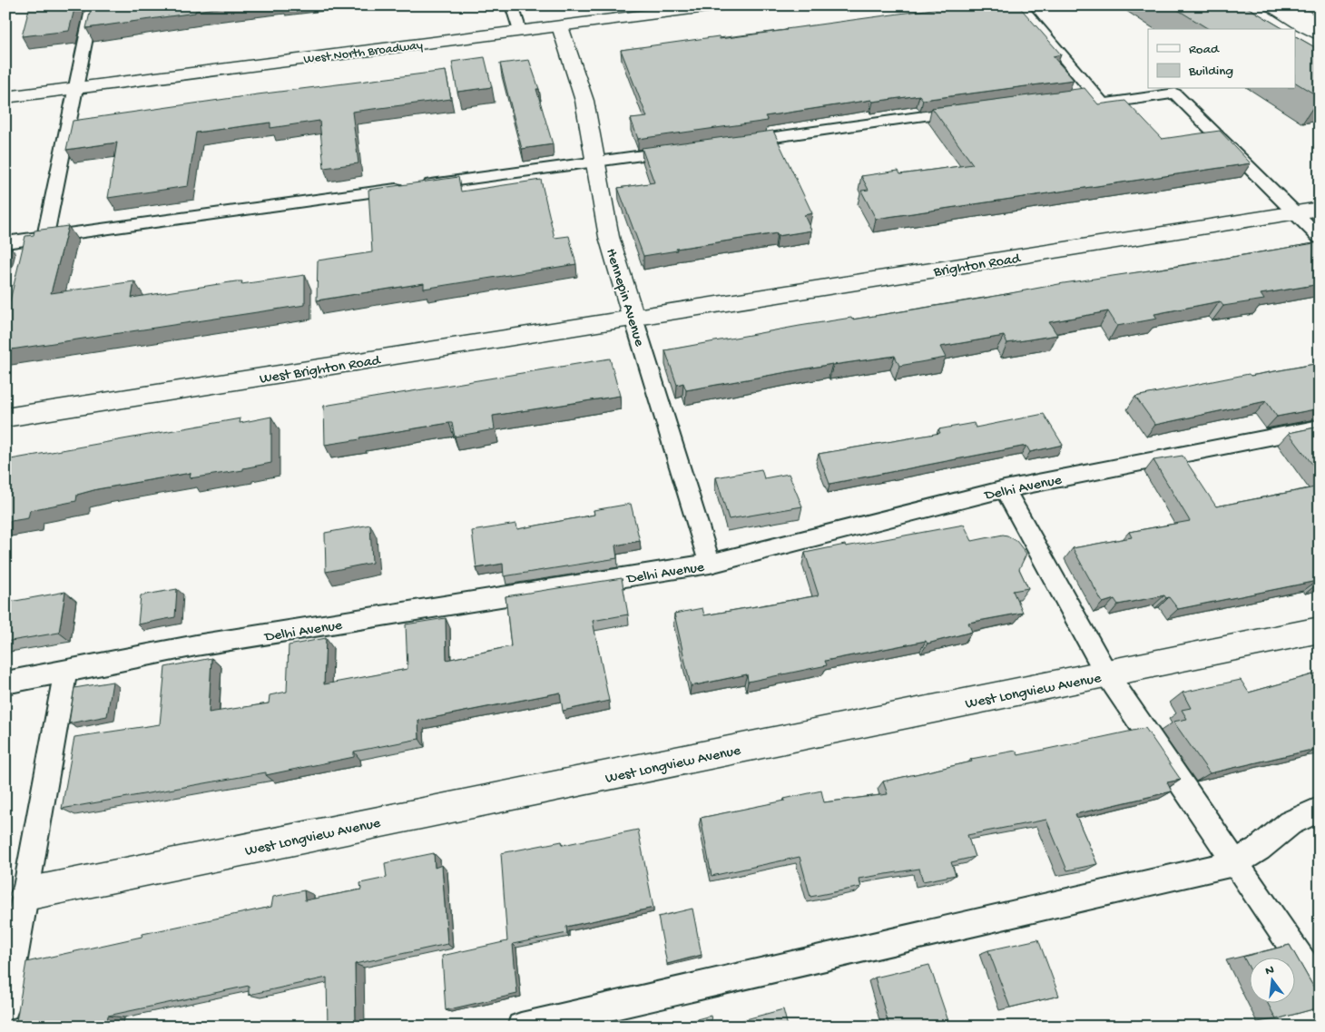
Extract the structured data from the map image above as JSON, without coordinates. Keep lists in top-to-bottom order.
{
  "streets": {
    "street": [
      "West North Broadway",
      "Brighton Road",
      "Hennepin Avenue",
      "West Brighton Road",
      "West Longview Avenue"
    ],
    "lane": ["Delhi Avenue"]
  },
  "crossings": [
    ["West North Broadway", "Hennepin Avenue"],
    ["Brighton Road", "Hennepin Avenue"],
    ["Brighton Road", "West Brighton Road"],
    ["Hennepin Avenue", "West Brighton Road"],
    ["Hennepin Avenue", "Delhi Avenue"]
  ],
  "legend": ["Road", "Building"],
  "north": "top"
}
